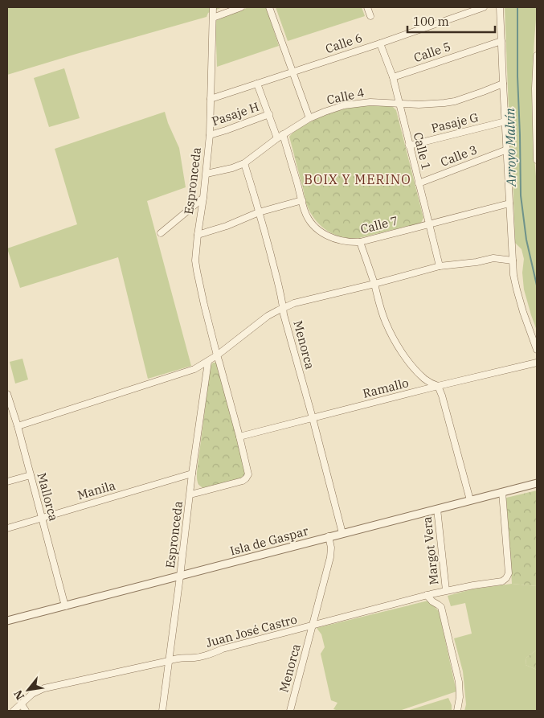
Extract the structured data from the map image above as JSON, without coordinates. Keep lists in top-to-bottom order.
{
  "streets": {
    "street": [
      "Calle 6",
      "Calle 5",
      "Calle 4",
      "Pasaje H",
      "Pasaje G",
      "Calle 1",
      "Calle 3",
      "Espronceda",
      "Calle 7",
      "Menorca",
      "Ramallo",
      "Manila",
      "Mallorca",
      "Isla de Gaspar",
      "Margot Vera",
      "Juan José Castro"
    ]
  },
  "crossings": [
    ["Calle 6", "Calle 1"],
    ["Calle 6", "Espronceda"],
    ["Calle 5", "Calle 1"],
    ["Calle 4", "Calle 1"],
    ["Calle 4", "Espronceda"],
    ["Calle 4", "Menorca"],
    ["Pasaje H", "Espronceda"],
    ["Pasaje G", "Calle 1"],
    ["Calle 1", "Calle 3"],
    ["Calle 1", "Calle 7"],
    ["Espronceda", "Ramallo"],
    ["Espronceda", "Manila"],
    ["Espronceda", "Isla de Gaspar"],
    ["Espronceda", "Juan José Castro"],
    ["Menorca", "Ramallo"],
    ["Menorca", "Isla de Gaspar"],
    ["Menorca", "Juan José Castro"],
    ["Manila", "Mallorca"],
    ["Mallorca", "Isla de Gaspar"],
    ["Isla de Gaspar", "Margot Vera"],
    ["Isla de Gaspar", "Juan José Castro"],
    ["Margot Vera", "Juan José Castro"]
  ],
  "districts": ["BOIX Y MERINO"],
  "water": ["Arroyo Malvín"],
  "scale_bar": "100 m",
  "north": "bottom left"
}
